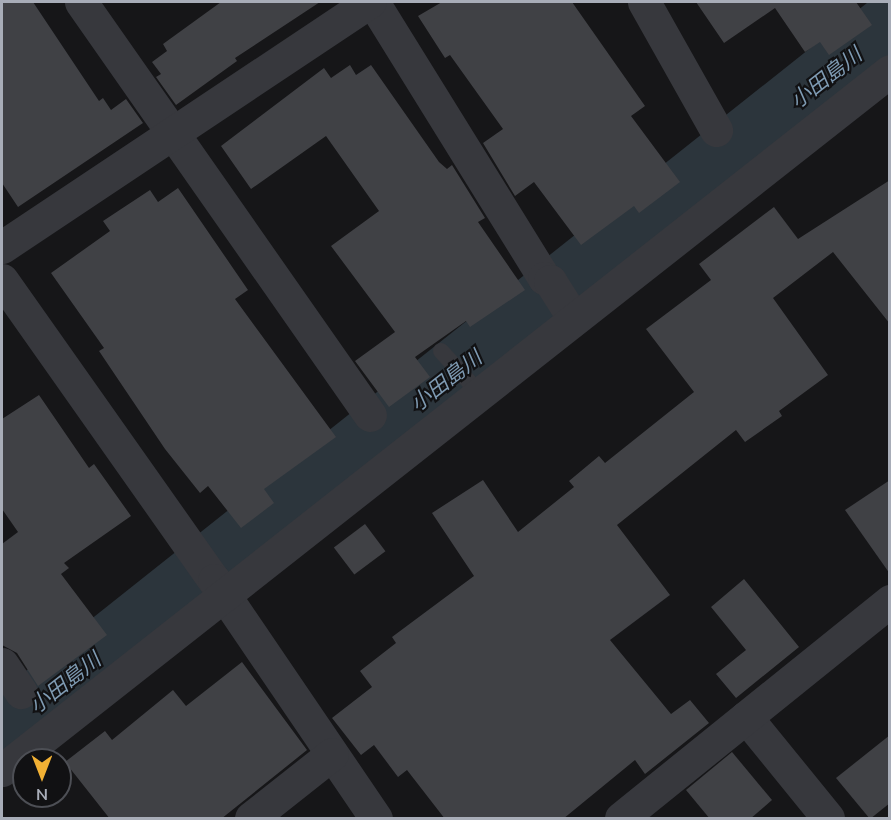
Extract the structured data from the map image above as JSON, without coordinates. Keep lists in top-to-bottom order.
{
  "water": ["小田島川"],
  "north": "bottom"
}
